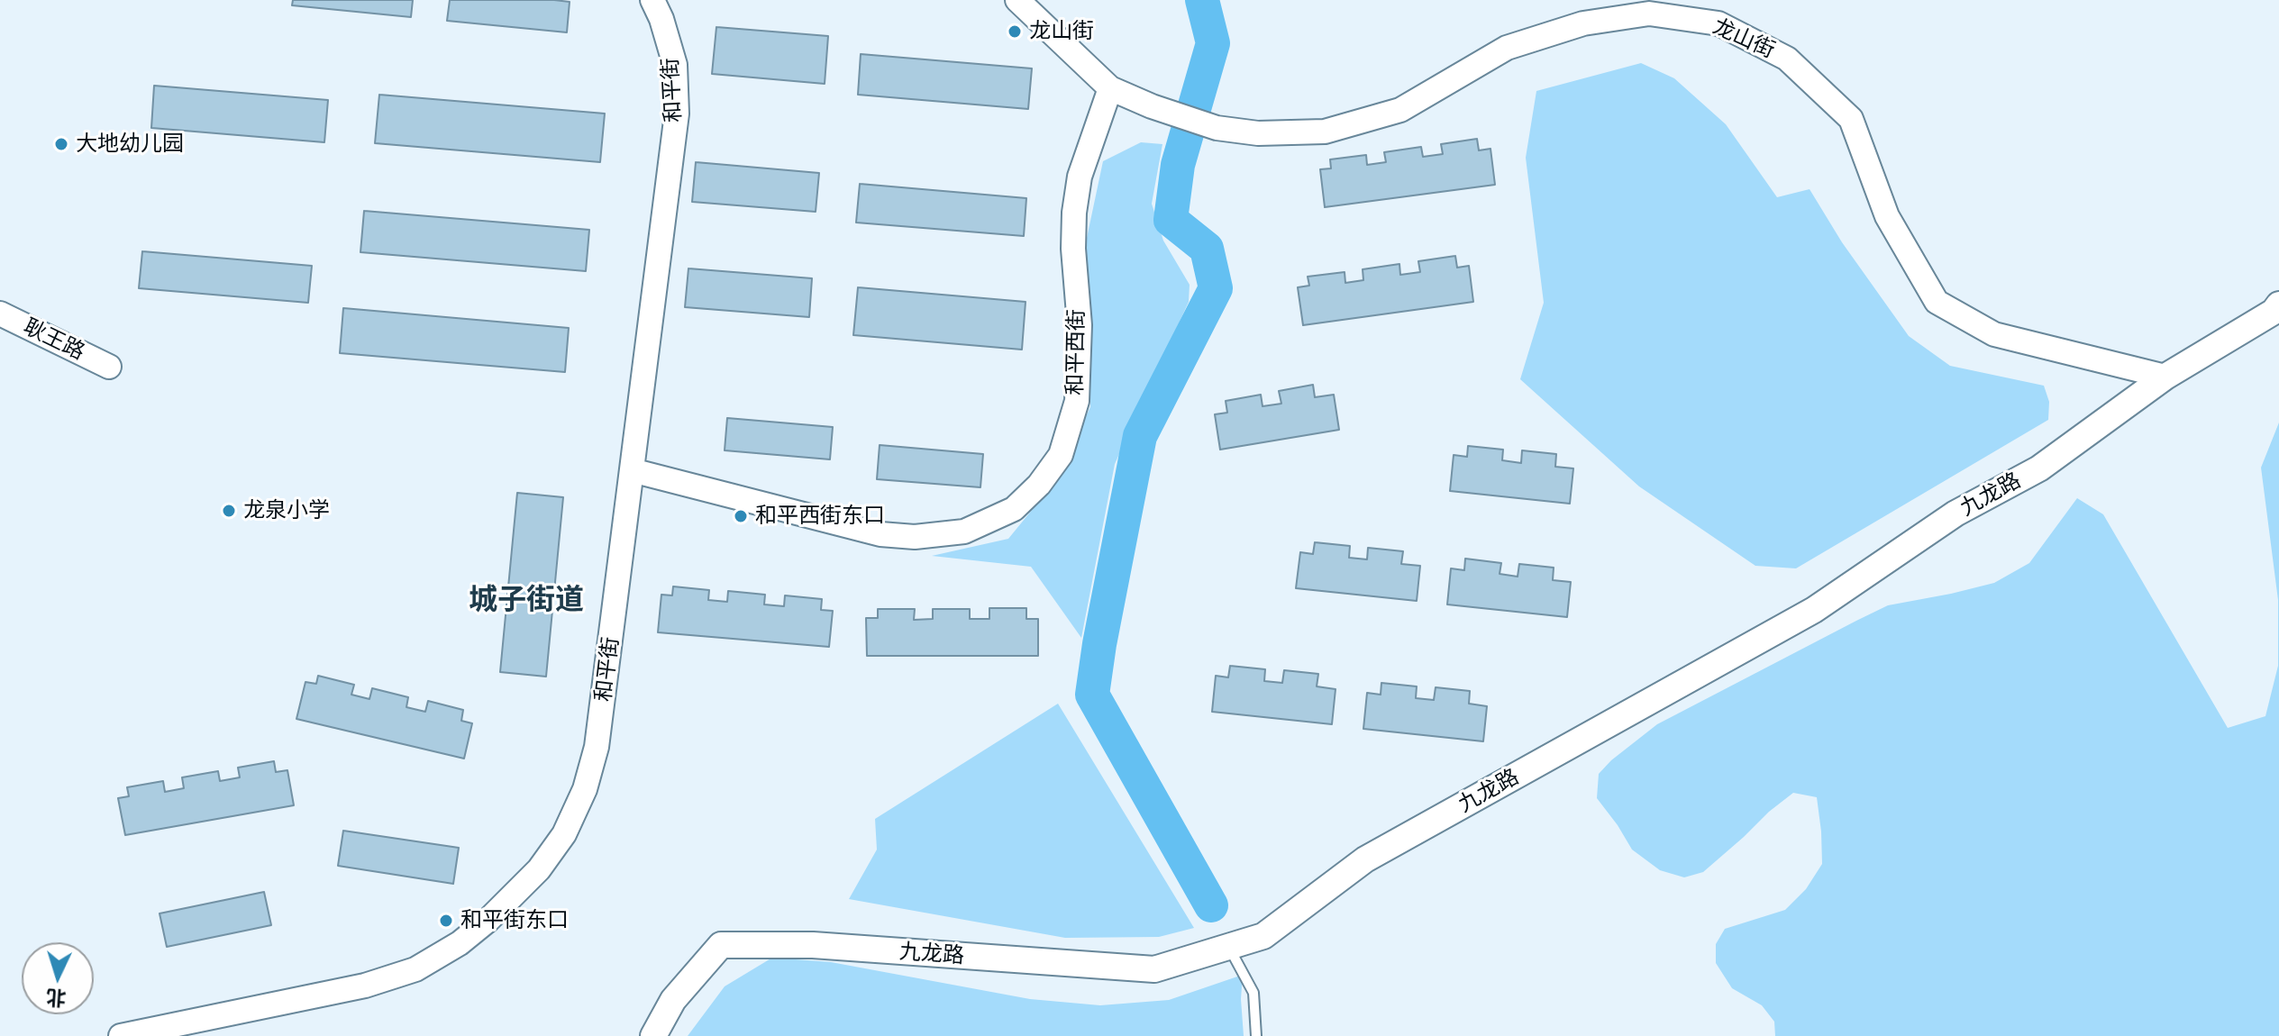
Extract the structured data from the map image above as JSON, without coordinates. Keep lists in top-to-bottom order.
{
  "streets": {
    "main road": ["九龙路"],
    "street": [
      "龙山街",
      "和平街",
      "耿王路",
      "和平西街"
    ]
  },
  "crossings": [
    ["龙山街", "和平西街"],
    ["龙山街", "九龙路"],
    ["和平街", "和平西街"]
  ],
  "districts": ["城子街道"],
  "places": [
    "龙山街",
    "大地幼儿园",
    "龙泉小学",
    "和平西街东口",
    "和平街东口"
  ],
  "north": "bottom"
}
